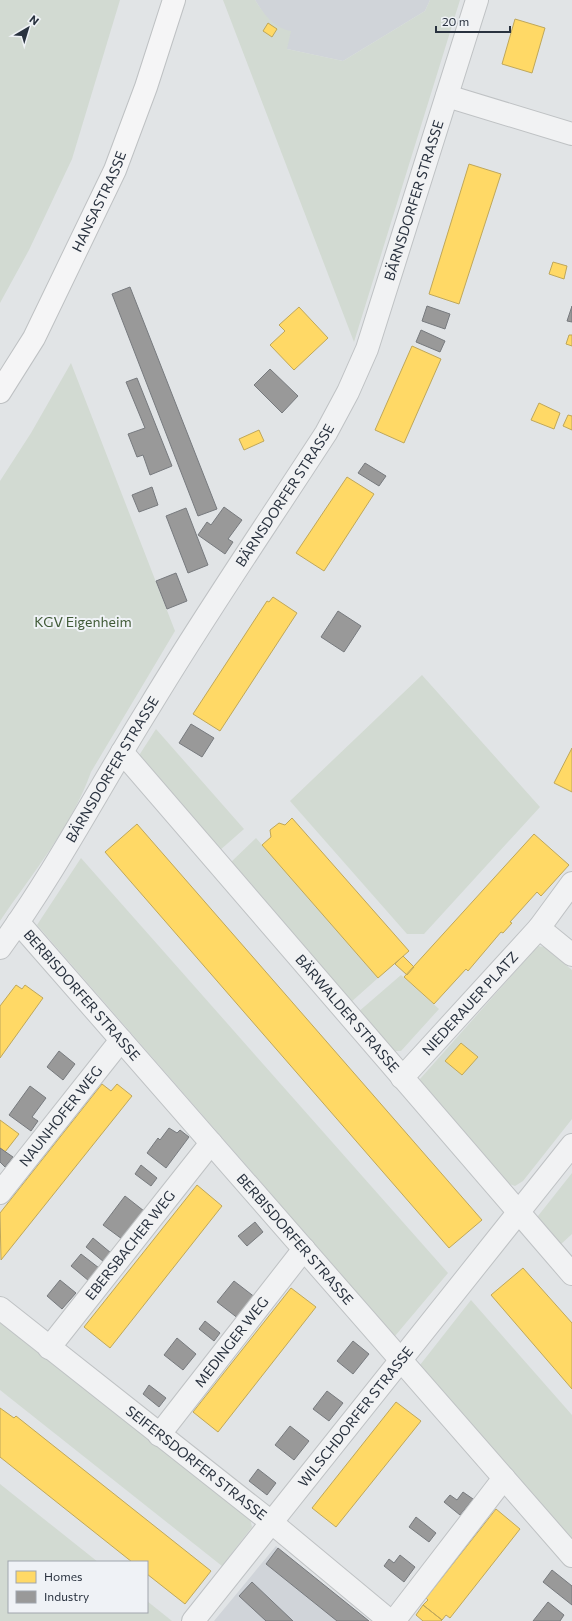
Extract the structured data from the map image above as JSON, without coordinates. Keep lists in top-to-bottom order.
{
  "streets": {
    "main road": ["HANSASTRASSE"],
    "street": [
      "BÄRNSDORFER STRASSE",
      "BERBISDORFER STRASSE",
      "NIEDERAUER PLATZ",
      "BÄRWALDER STRASSE",
      "NAUNHOFER WEG",
      "EBERSBACHER WEG",
      "MEDINGER WEG",
      "WILSCHDORFER STRASSE",
      "SEIFERSDORFER STRASSE"
    ]
  },
  "crossings": [
    ["BÄRNSDORFER STRASSE", "BERBISDORFER STRASSE"],
    ["BÄRNSDORFER STRASSE", "BÄRWALDER STRASSE"],
    ["BERBISDORFER STRASSE", "NAUNHOFER WEG"],
    ["BERBISDORFER STRASSE", "EBERSBACHER WEG"],
    ["BERBISDORFER STRASSE", "MEDINGER WEG"],
    ["BERBISDORFER STRASSE", "WILSCHDORFER STRASSE"],
    ["NIEDERAUER PLATZ", "BÄRWALDER STRASSE"],
    ["BÄRWALDER STRASSE", "WILSCHDORFER STRASSE"],
    ["EBERSBACHER WEG", "SEIFERSDORFER STRASSE"],
    ["MEDINGER WEG", "SEIFERSDORFER STRASSE"],
    ["WILSCHDORFER STRASSE", "SEIFERSDORFER STRASSE"]
  ],
  "parks": ["KGV Eigenheim"],
  "legend": ["Homes", "Industry"],
  "scale_bar": "20 m",
  "north": "top right"
}
